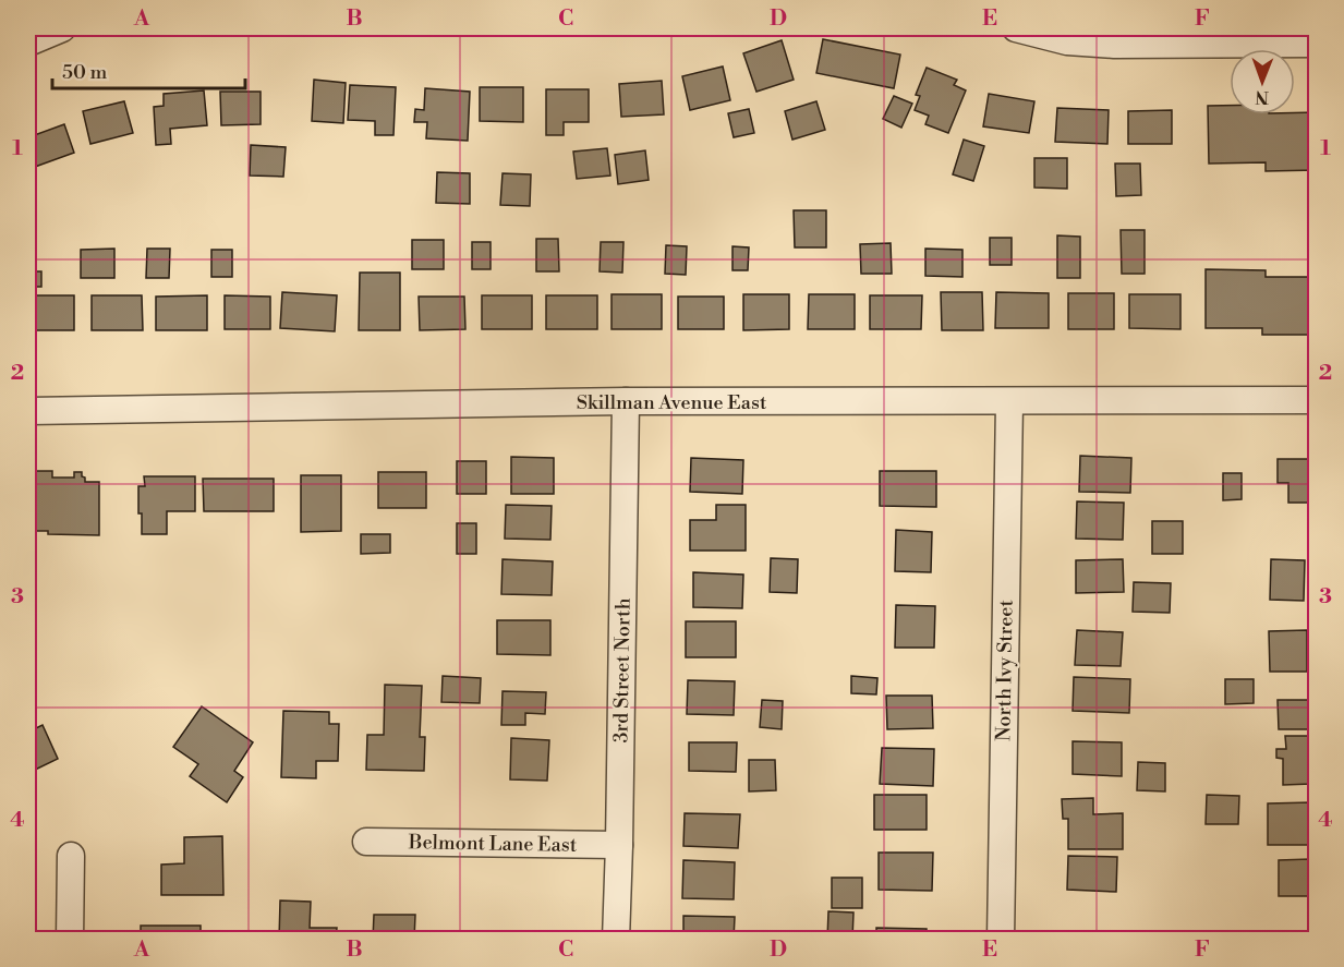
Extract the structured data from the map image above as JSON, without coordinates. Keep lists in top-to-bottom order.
{
  "streets": {
    "street": [
      "Skillman Avenue East",
      "3rd Street North",
      "North Ivy Street",
      "Belmont Lane East"
    ]
  },
  "crossings": [
    ["Skillman Avenue East", "3rd Street North"],
    ["Skillman Avenue East", "North Ivy Street"],
    ["3rd Street North", "Belmont Lane East"]
  ],
  "scale_bar": "50 m",
  "north": "bottom",
  "grid": {
    "columns": [
      "A",
      "B",
      "C",
      "D",
      "E",
      "F"
    ],
    "rows": [
      "1",
      "2",
      "3",
      "4"
    ]
  }
}
